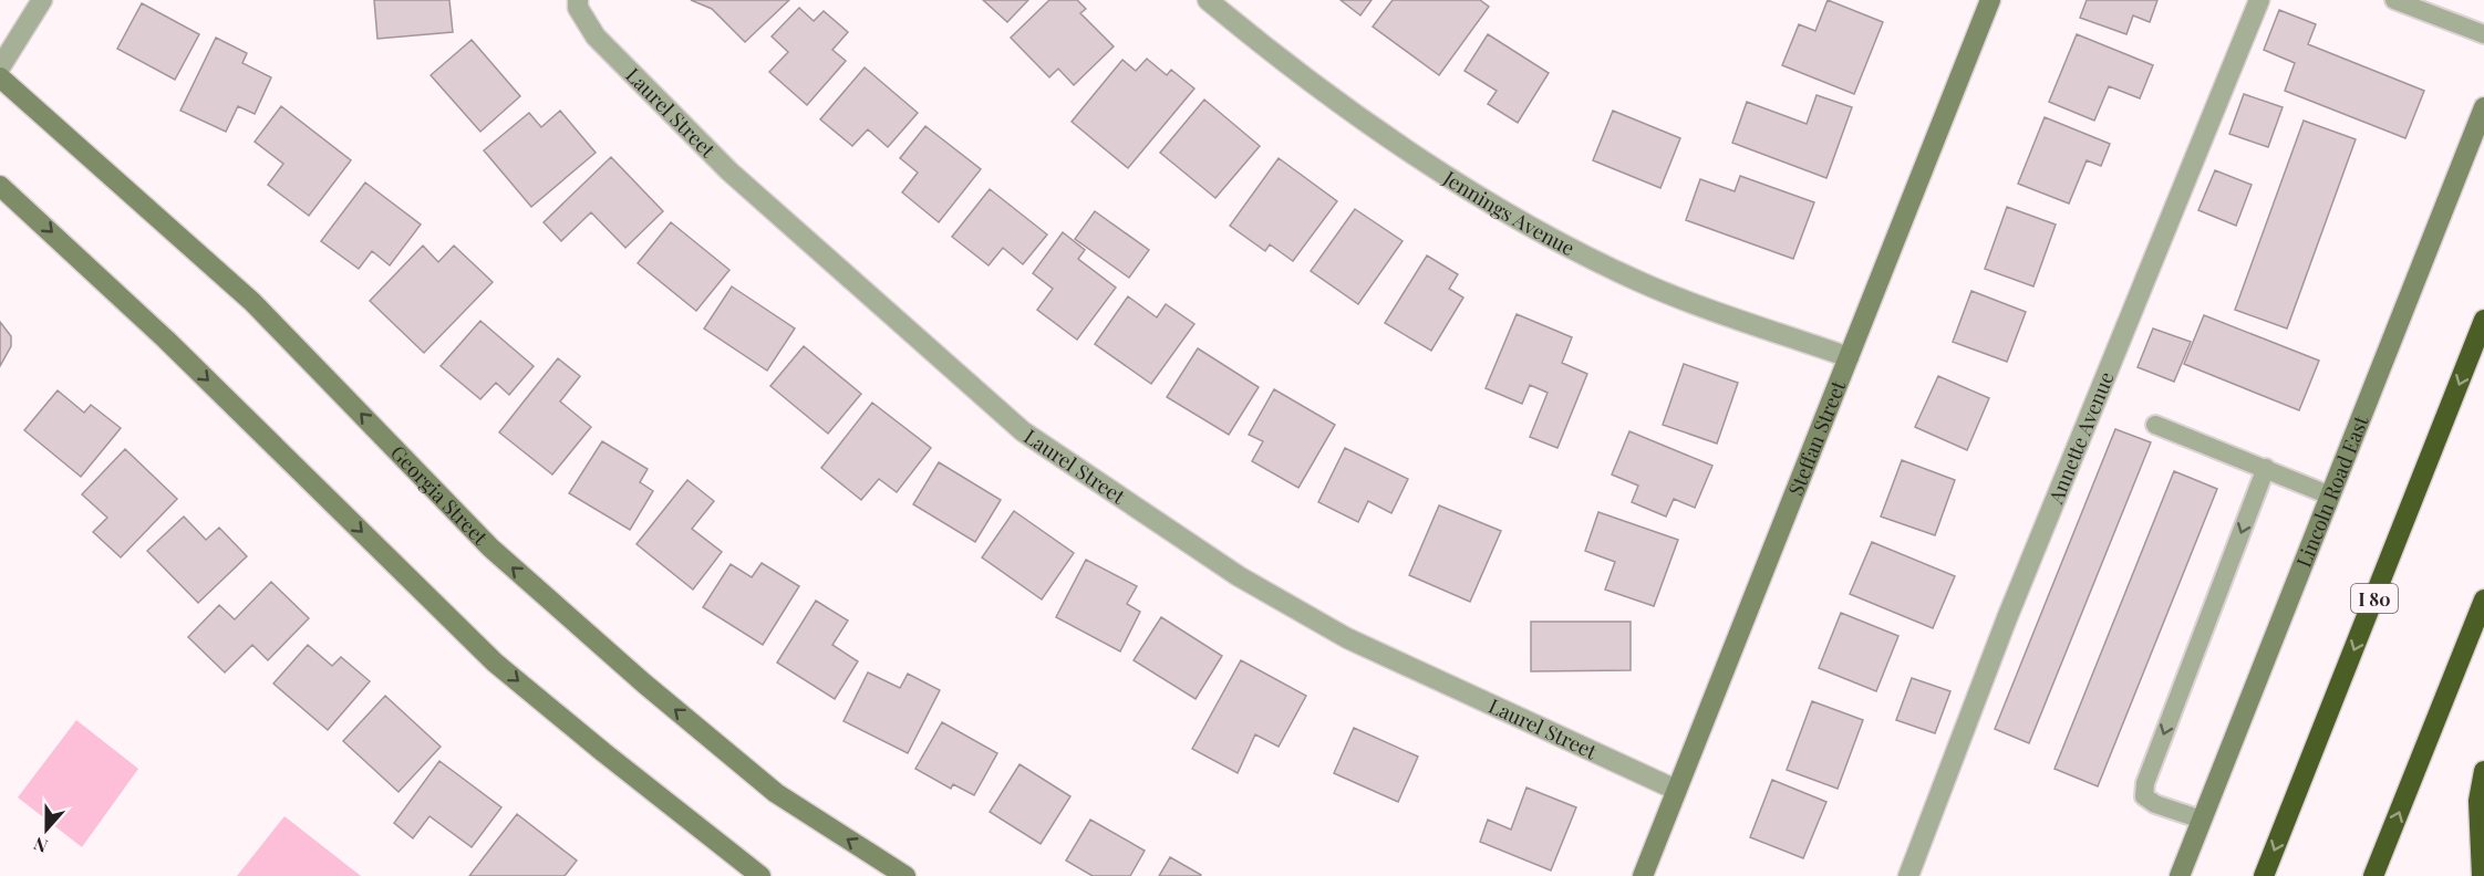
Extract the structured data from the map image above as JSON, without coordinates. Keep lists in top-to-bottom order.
{
  "streets": {
    "highway": ["I 80"],
    "main road": ["Steffan Street", "Lincoln Road East", "Georgia Street"],
    "street": ["Laurel Street", "Jennings Avenue", "Annette Avenue"]
  },
  "crossings": [
    ["Laurel Street", "Steffan Street"],
    ["Jennings Avenue", "Steffan Street"]
  ],
  "north": "bottom"
}
